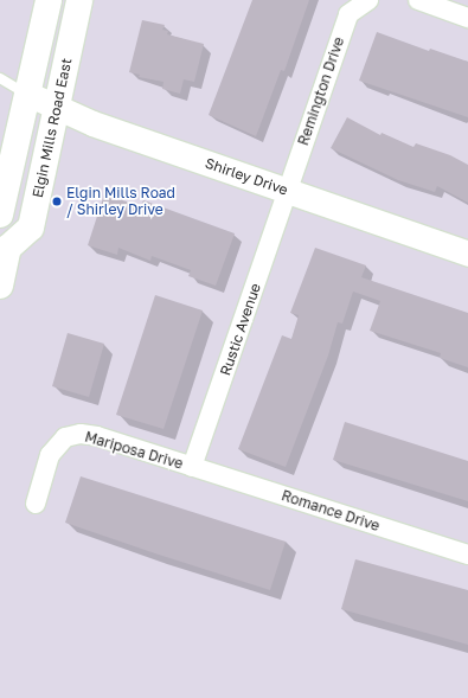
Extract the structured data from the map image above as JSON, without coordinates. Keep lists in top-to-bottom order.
{
  "streets": {
    "main road": ["Elgin Mills Road East"],
    "street": [
      "Remington Drive",
      "Shirley Drive",
      "Rustic Avenue",
      "Mariposa Drive",
      "Romance Drive"
    ]
  },
  "crossings": [
    ["Remington Drive", "Shirley Drive"],
    ["Remington Drive", "Rustic Avenue"],
    ["Elgin Mills Road East", "Shirley Drive"],
    ["Shirley Drive", "Rustic Avenue"],
    ["Rustic Avenue", "Mariposa Drive"],
    ["Rustic Avenue", "Romance Drive"],
    ["Mariposa Drive", "Romance Drive"]
  ],
  "places": ["Elgin Mills Road / Shirley Drive"]
}
